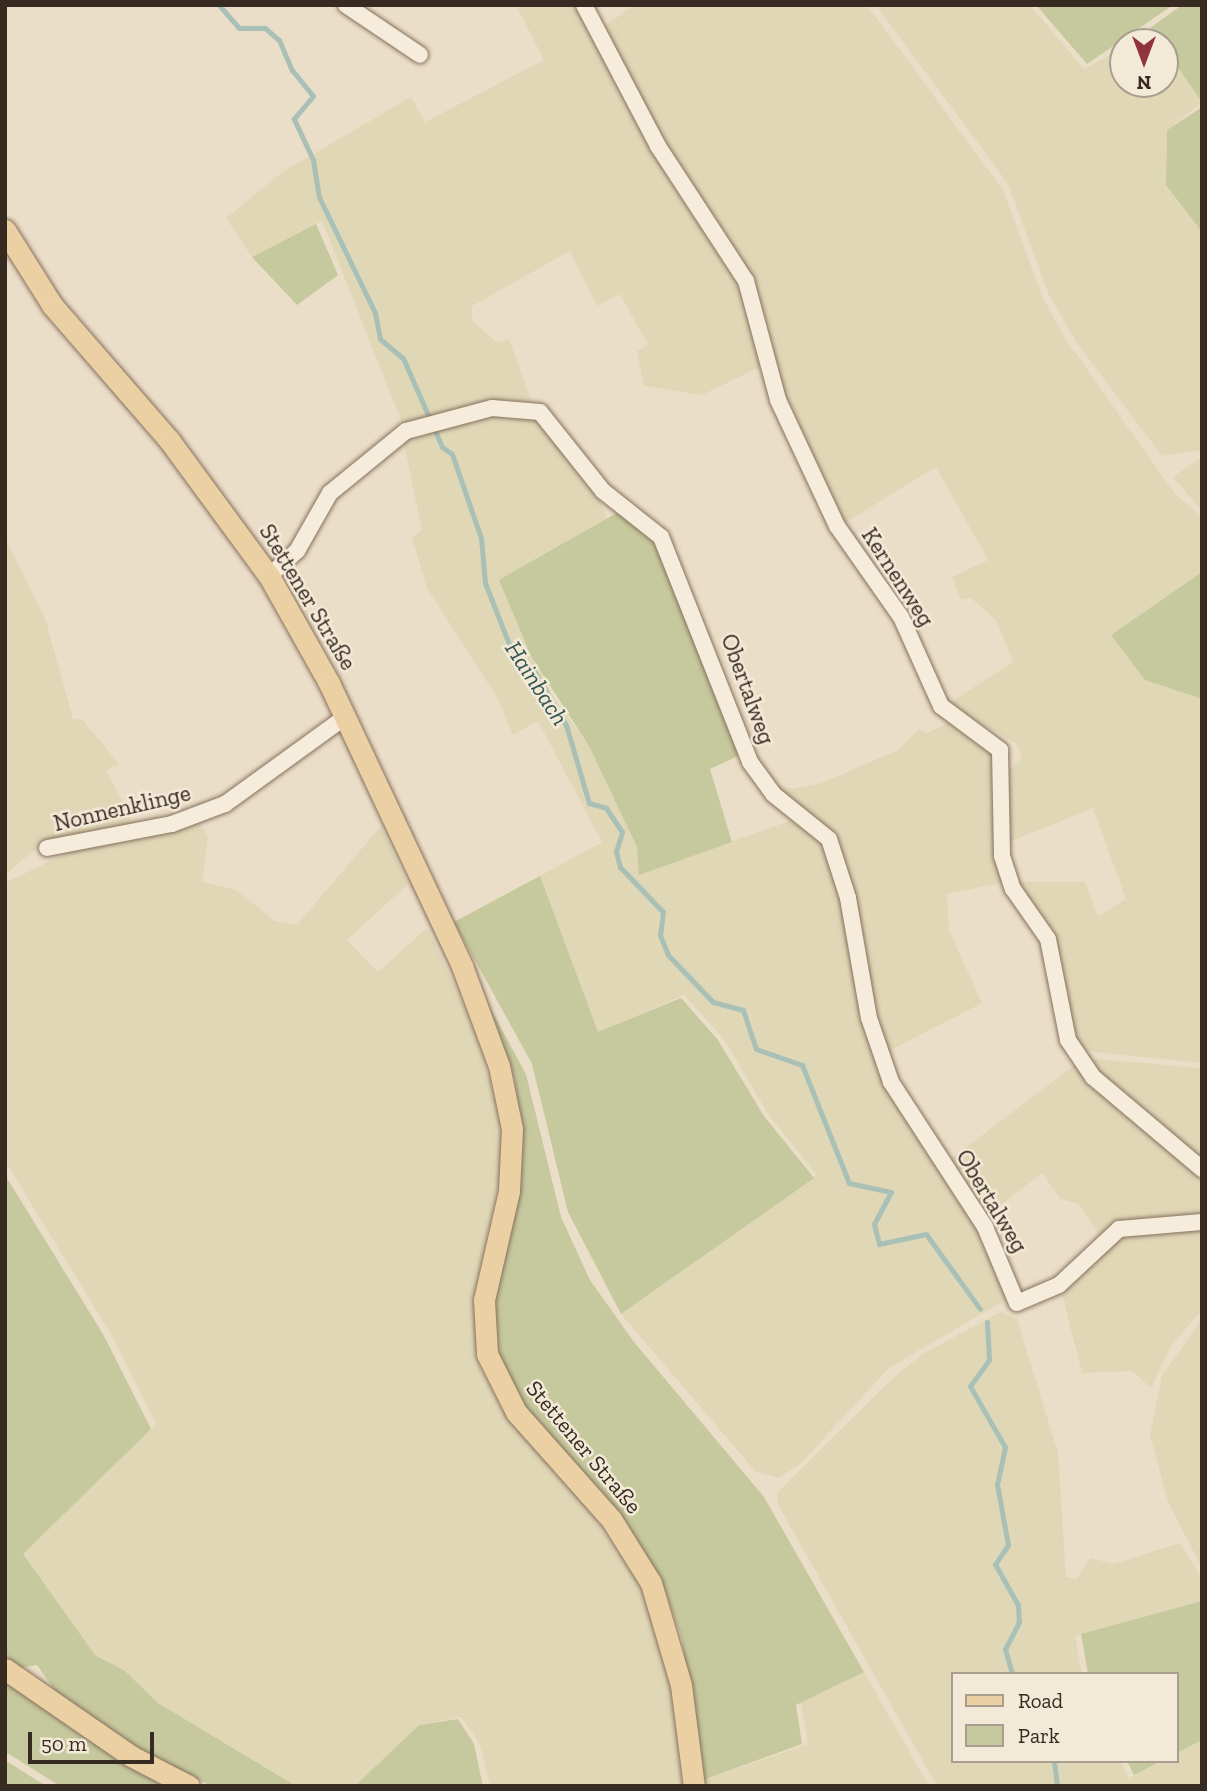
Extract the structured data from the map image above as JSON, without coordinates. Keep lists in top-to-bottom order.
{
  "streets": {
    "main road": ["Stettener Straße"],
    "street": ["Kernenweg", "Obertalweg", "Nonnenklinge"]
  },
  "crossings": [
    ["Stettener Straße", "Obertalweg"],
    ["Stettener Straße", "Nonnenklinge"]
  ],
  "water": ["Hainbach"],
  "legend": ["Road", "Park"],
  "scale_bar": "50 m",
  "north": "bottom"
}
